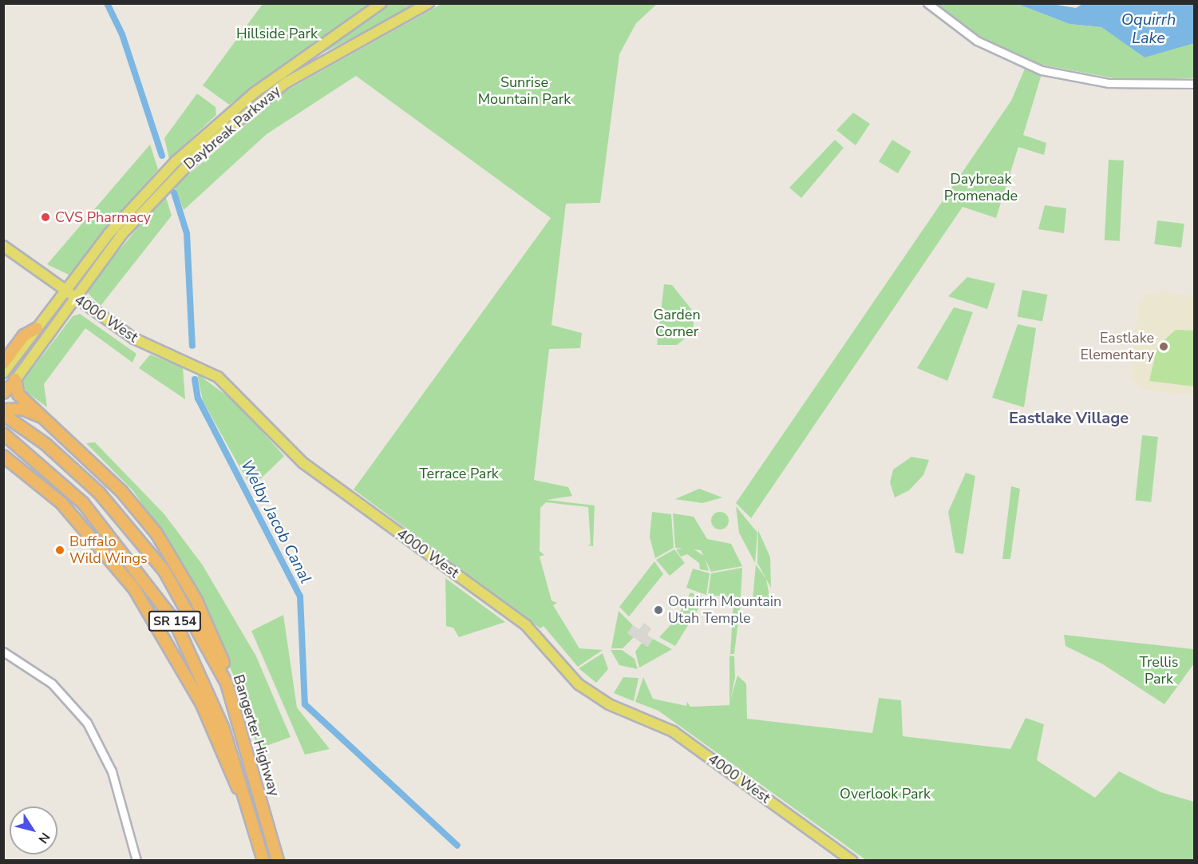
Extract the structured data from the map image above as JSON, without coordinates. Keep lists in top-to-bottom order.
{
  "streets": {
    "highway": ["SR 154", "Bangerter Highway"],
    "main road": ["Daybreak Parkway", "4000 West"]
  },
  "crossings": [
    ["Daybreak Parkway", "4000 West"]
  ],
  "districts": ["Eastlake Village"],
  "water": ["Oquirrh Lake", "Welby Jacob Canal"],
  "parks": [
    "Hillside Park",
    "Sunrise Mountain Park",
    "Daybreak Promenade",
    "Garden Corner",
    "Terrace Park",
    "Trellis Park",
    "Overlook Park"
  ],
  "places": [
    "CVS Pharmacy",
    "Eastlake Elementary",
    "Buffalo Wild Wings",
    "Oquirrh Mountain Utah Temple"
  ],
  "north": "bottom right"
}
